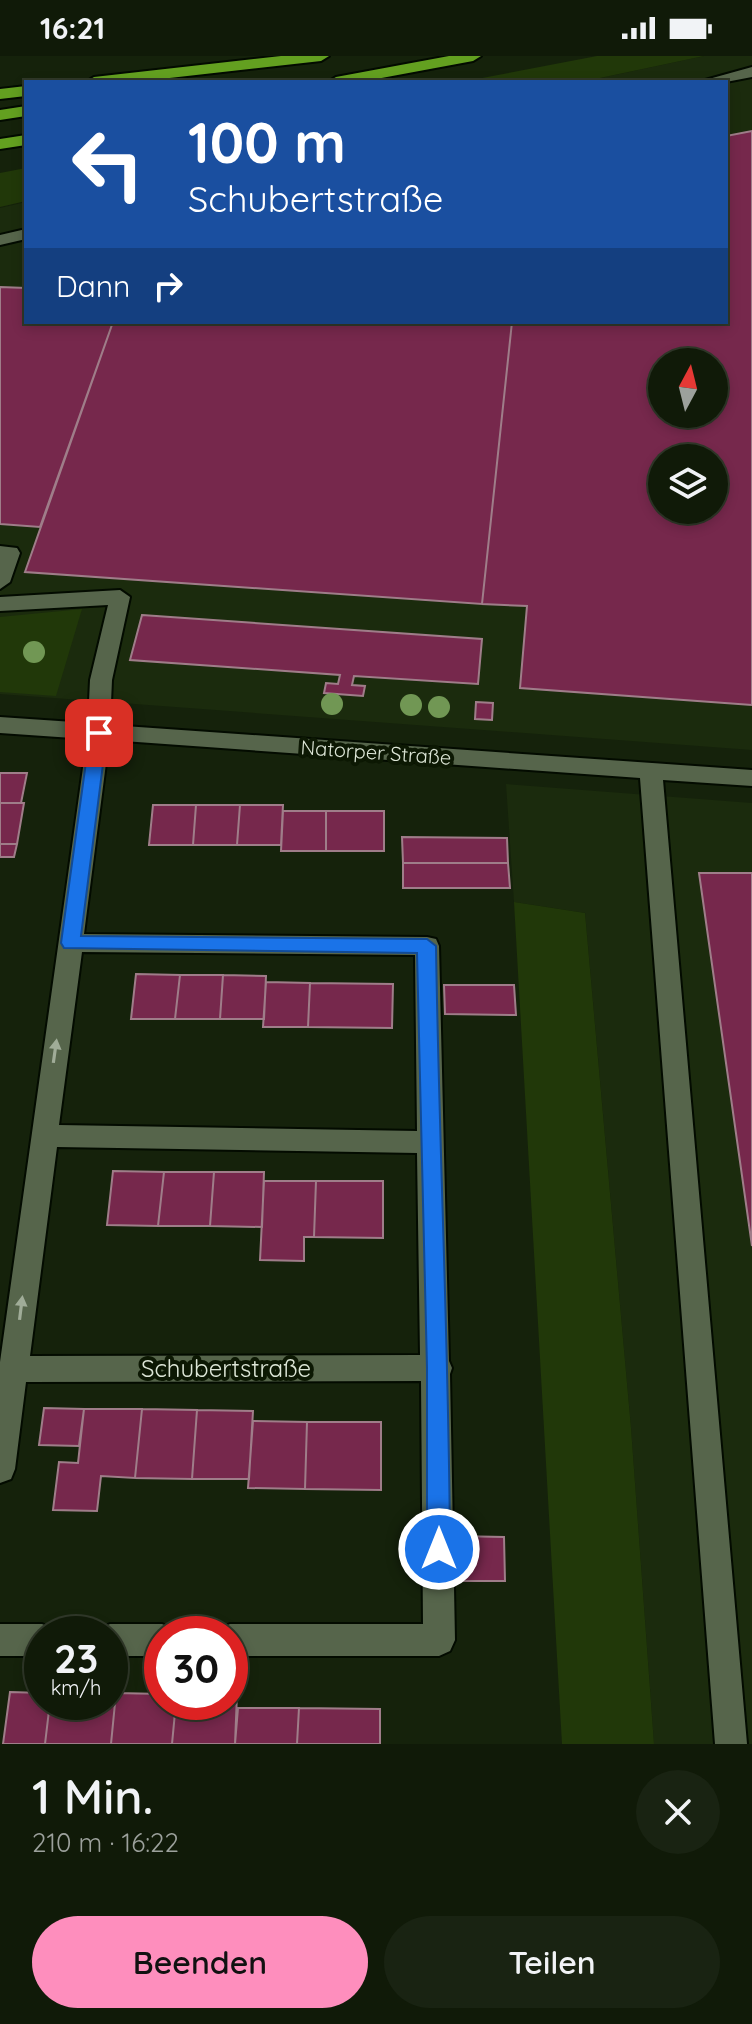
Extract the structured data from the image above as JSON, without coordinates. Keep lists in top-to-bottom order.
{
  "streets": {
    "street": ["Natorper Straße", "Schubertstraße"]
  },
  "north": "top",
  "page": {
    "status": "16:21",
    "turn": ["100 m", "Schubertstraße"],
    "then": "Dann",
    "speed": "23 km/h",
    "limit": "30",
    "heading": ["1 Min.", "210 m · 16:22"],
    "buttons": ["Beenden", "Teilen"]
  }
}
